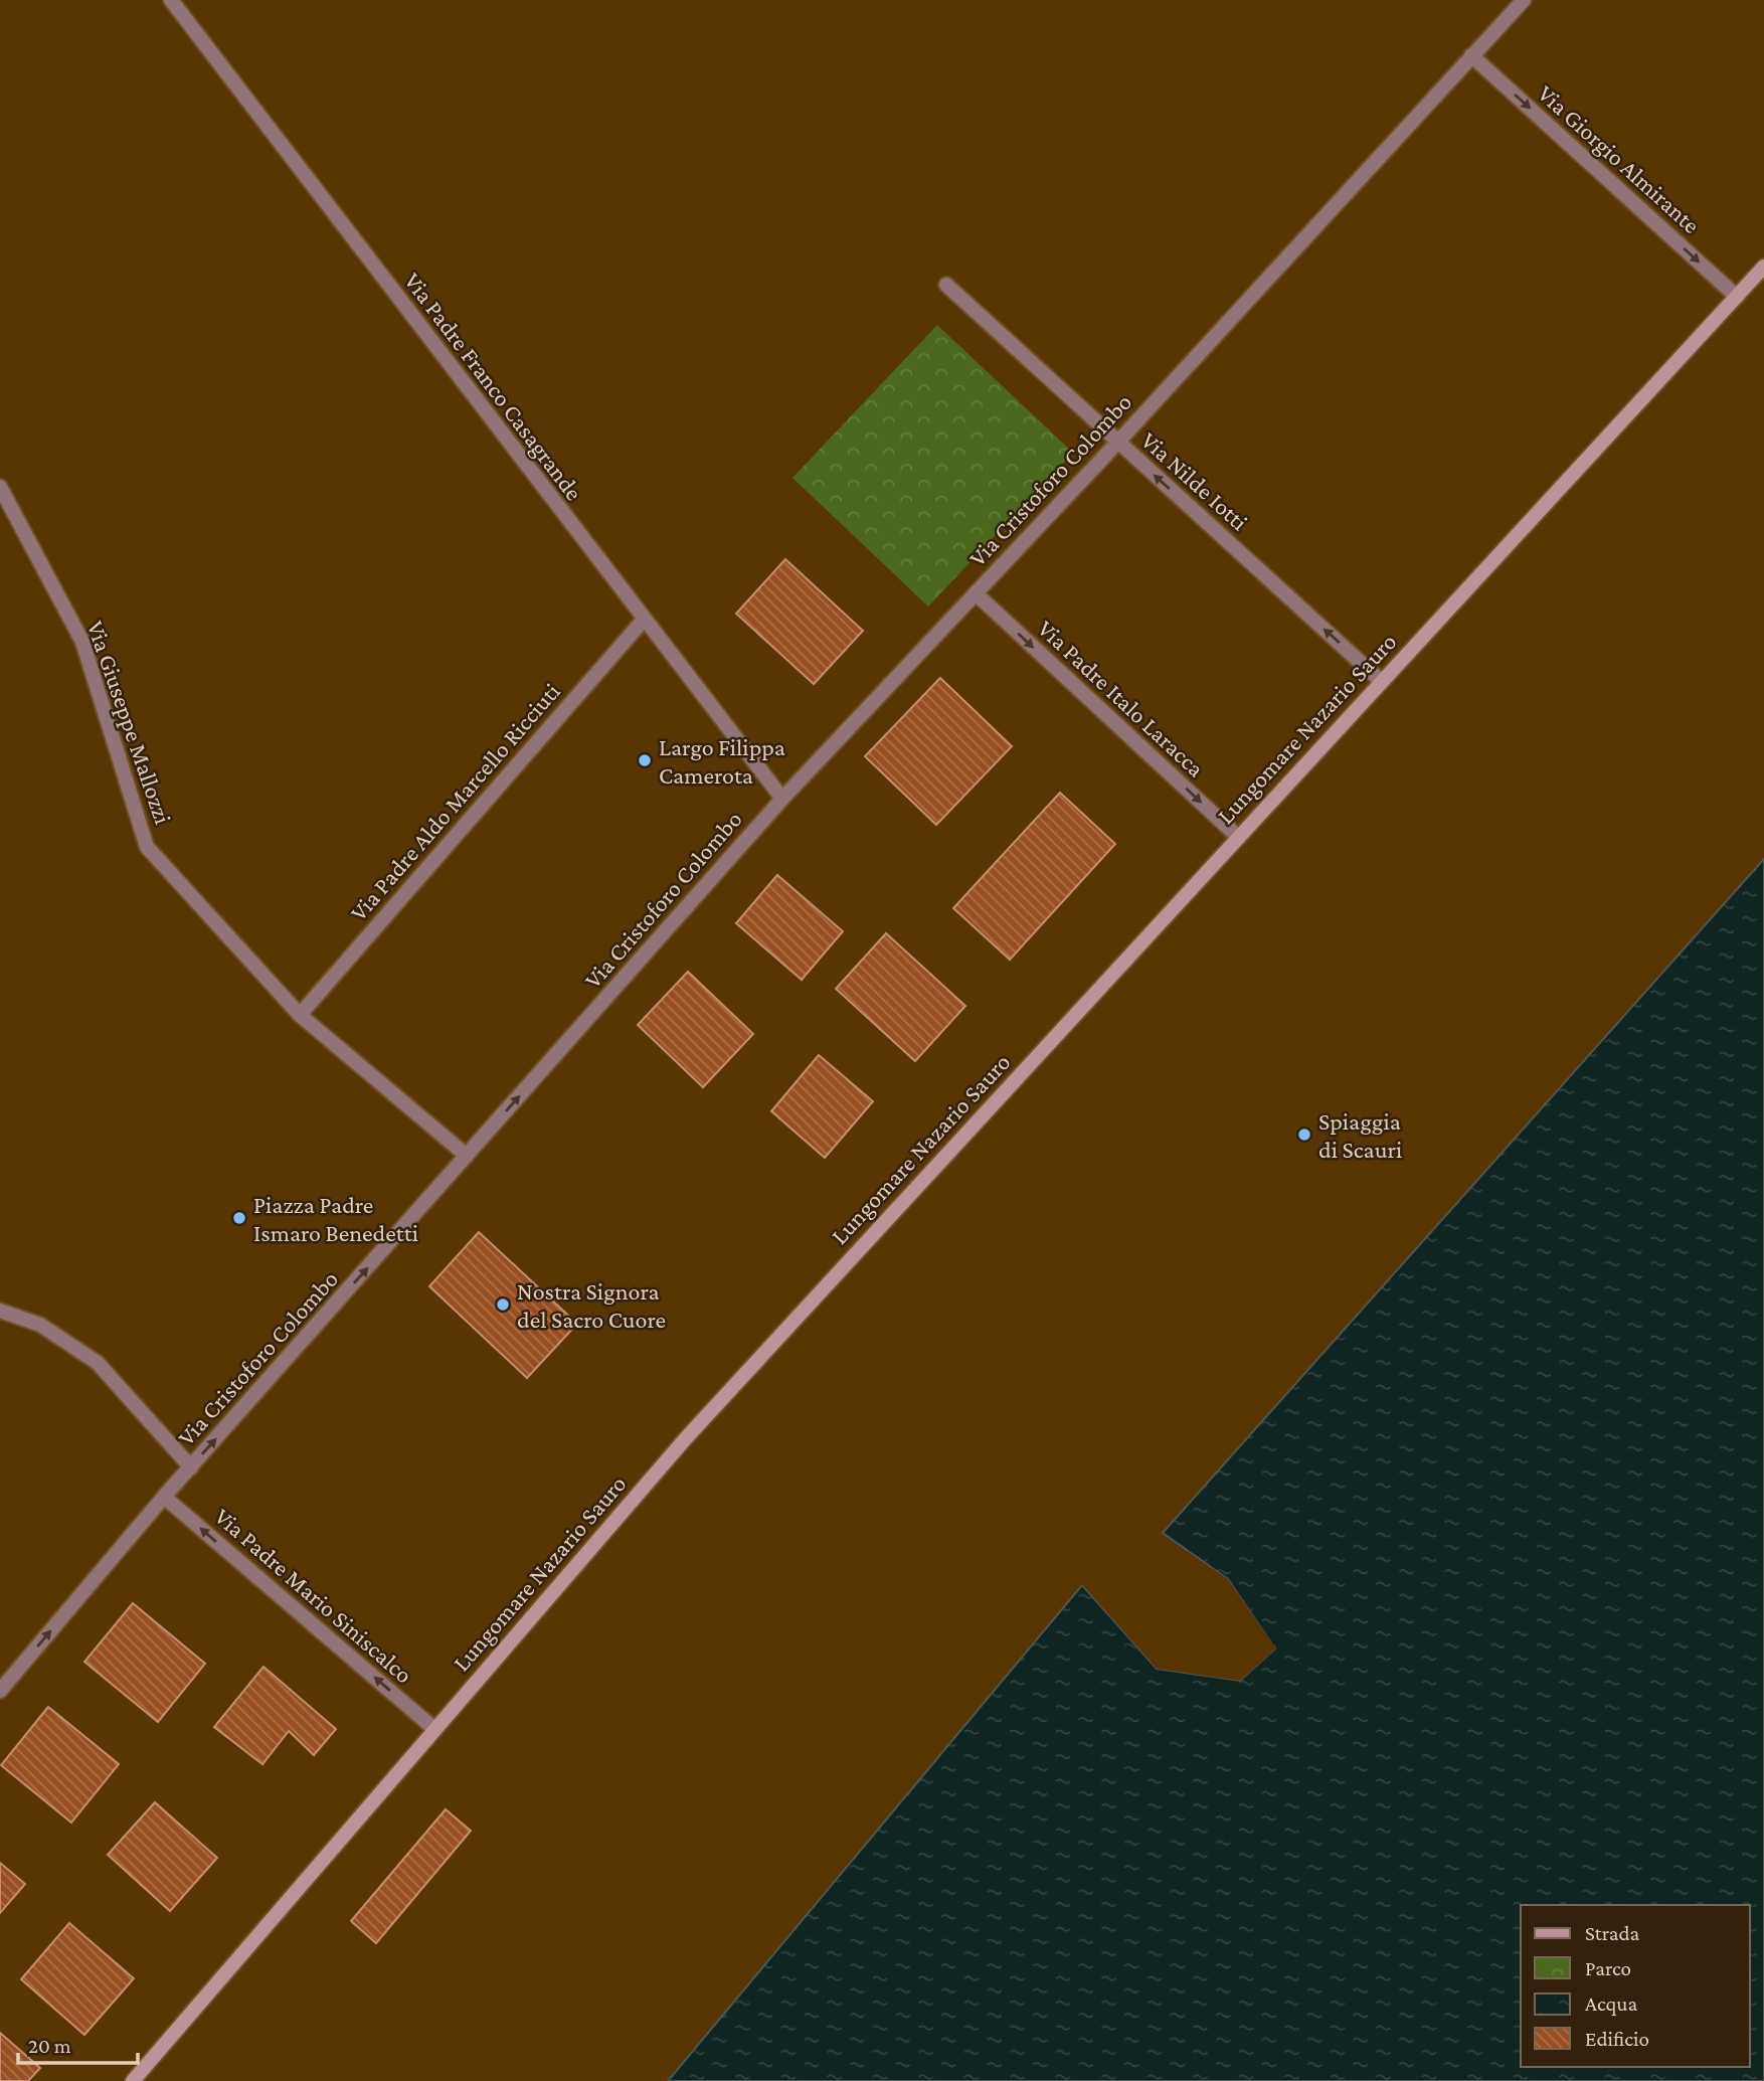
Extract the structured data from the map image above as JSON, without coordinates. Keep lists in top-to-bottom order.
{
  "streets": {
    "street": [
      "Via Giorgio Almirante",
      "Via Padre Franco Casagrande",
      "Via Cristoforo Colombo",
      "Via Nilde Iotti",
      "Via Padre Italo Laracca",
      "Via Giuseppe Mallozzi",
      "Lungomare Nazario Sauro",
      "Via Padre Aldo Marcello Ricciuti",
      "Via Padre Mario Siniscalco"
    ]
  },
  "crossings": [
    ["Via Giorgio Almirante", "Via Cristoforo Colombo"],
    ["Via Giorgio Almirante", "Lungomare Nazario Sauro"],
    ["Via Padre Franco Casagrande", "Via Cristoforo Colombo"],
    ["Via Padre Franco Casagrande", "Via Padre Aldo Marcello Ricciuti"],
    ["Via Cristoforo Colombo", "Via Nilde Iotti"],
    ["Via Cristoforo Colombo", "Via Padre Italo Laracca"],
    ["Via Cristoforo Colombo", "Via Giuseppe Mallozzi"],
    ["Via Cristoforo Colombo", "Via Padre Mario Siniscalco"],
    ["Via Nilde Iotti", "Lungomare Nazario Sauro"],
    ["Via Padre Italo Laracca", "Lungomare Nazario Sauro"],
    ["Via Giuseppe Mallozzi", "Via Padre Aldo Marcello Ricciuti"],
    ["Lungomare Nazario Sauro", "Via Padre Mario Siniscalco"]
  ],
  "one_way": [
    "Via Giorgio Almirante",
    "Via Cristoforo Colombo",
    "Via Nilde Iotti",
    "Via Padre Italo Laracca",
    "Via Padre Mario Siniscalco"
  ],
  "places": [
    "Largo Filippa Camerota",
    "Spiaggia di Scauri",
    "Piazza Padre Ismaro Benedetti",
    "Nostra Signora del Sacro Cuore"
  ],
  "legend": [
    "Strada",
    "Parco",
    "Acqua",
    "Edificio"
  ],
  "scale_bar": "20 m"
}
